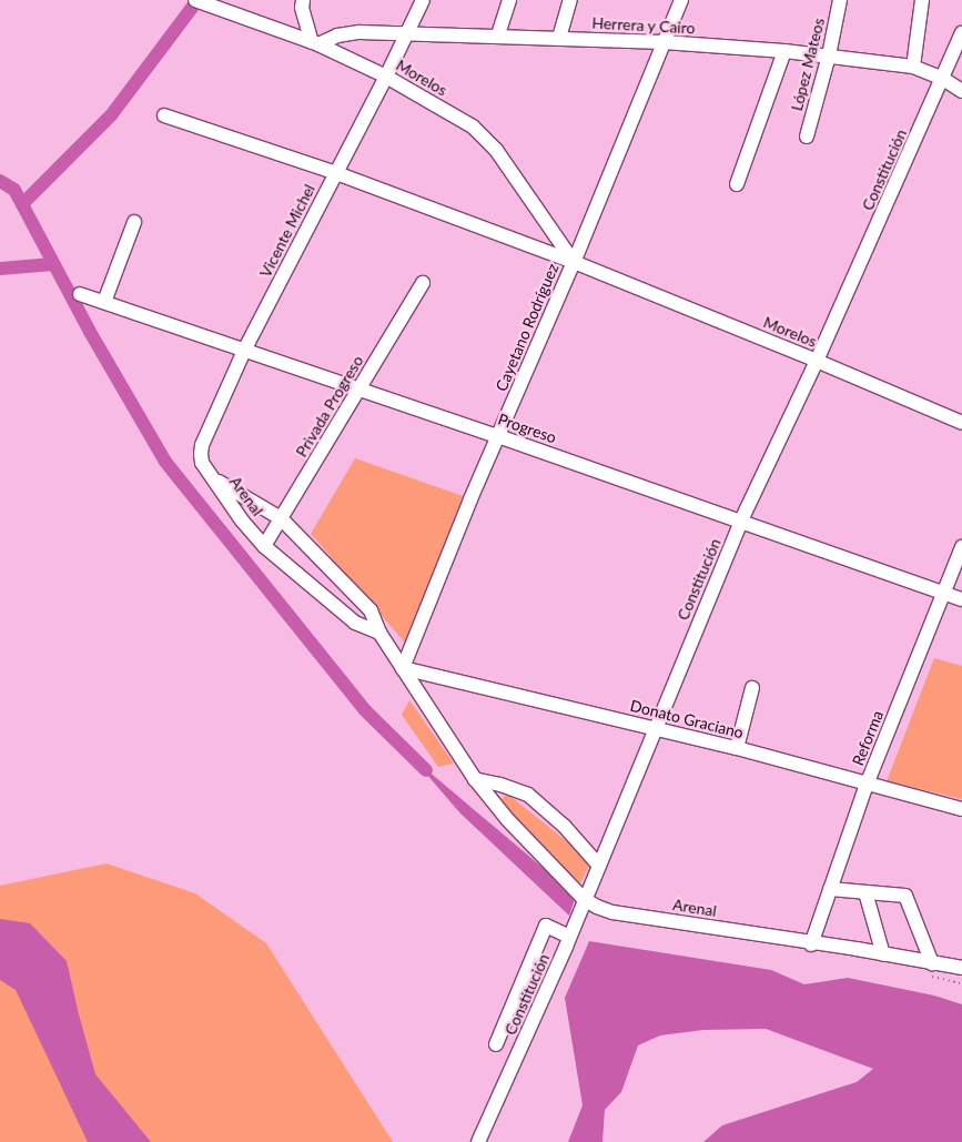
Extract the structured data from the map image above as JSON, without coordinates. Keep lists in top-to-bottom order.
{
  "streets": {
    "street": [
      "Herrera y Cairo",
      "López Mateos",
      "Morelos",
      "Constitución",
      "Vicente Michel",
      "Cayetano Rodríguez",
      "Privada Progreso",
      "Progreso",
      "Arenal",
      "Donato Graciano",
      "Reforma"
    ]
  },
  "crossings": [
    ["Herrera y Cairo", "López Mateos"],
    ["Herrera y Cairo", "Morelos"],
    ["Herrera y Cairo", "Constitución"],
    ["Herrera y Cairo", "Vicente Michel"],
    ["Herrera y Cairo", "Cayetano Rodríguez"],
    ["Morelos", "Constitución"],
    ["Morelos", "Vicente Michel"],
    ["Morelos", "Cayetano Rodríguez"],
    ["Constitución", "Progreso"],
    ["Constitución", "Arenal"],
    ["Constitución", "Donato Graciano"],
    ["Vicente Michel", "Progreso"],
    ["Vicente Michel", "Arenal"],
    ["Cayetano Rodríguez", "Progreso"],
    ["Cayetano Rodríguez", "Arenal"],
    ["Cayetano Rodríguez", "Donato Graciano"],
    ["Privada Progreso", "Progreso"],
    ["Privada Progreso", "Arenal"],
    ["Progreso", "Reforma"],
    ["Arenal", "Donato Graciano"],
    ["Arenal", "Reforma"],
    ["Donato Graciano", "Reforma"]
  ]
}
